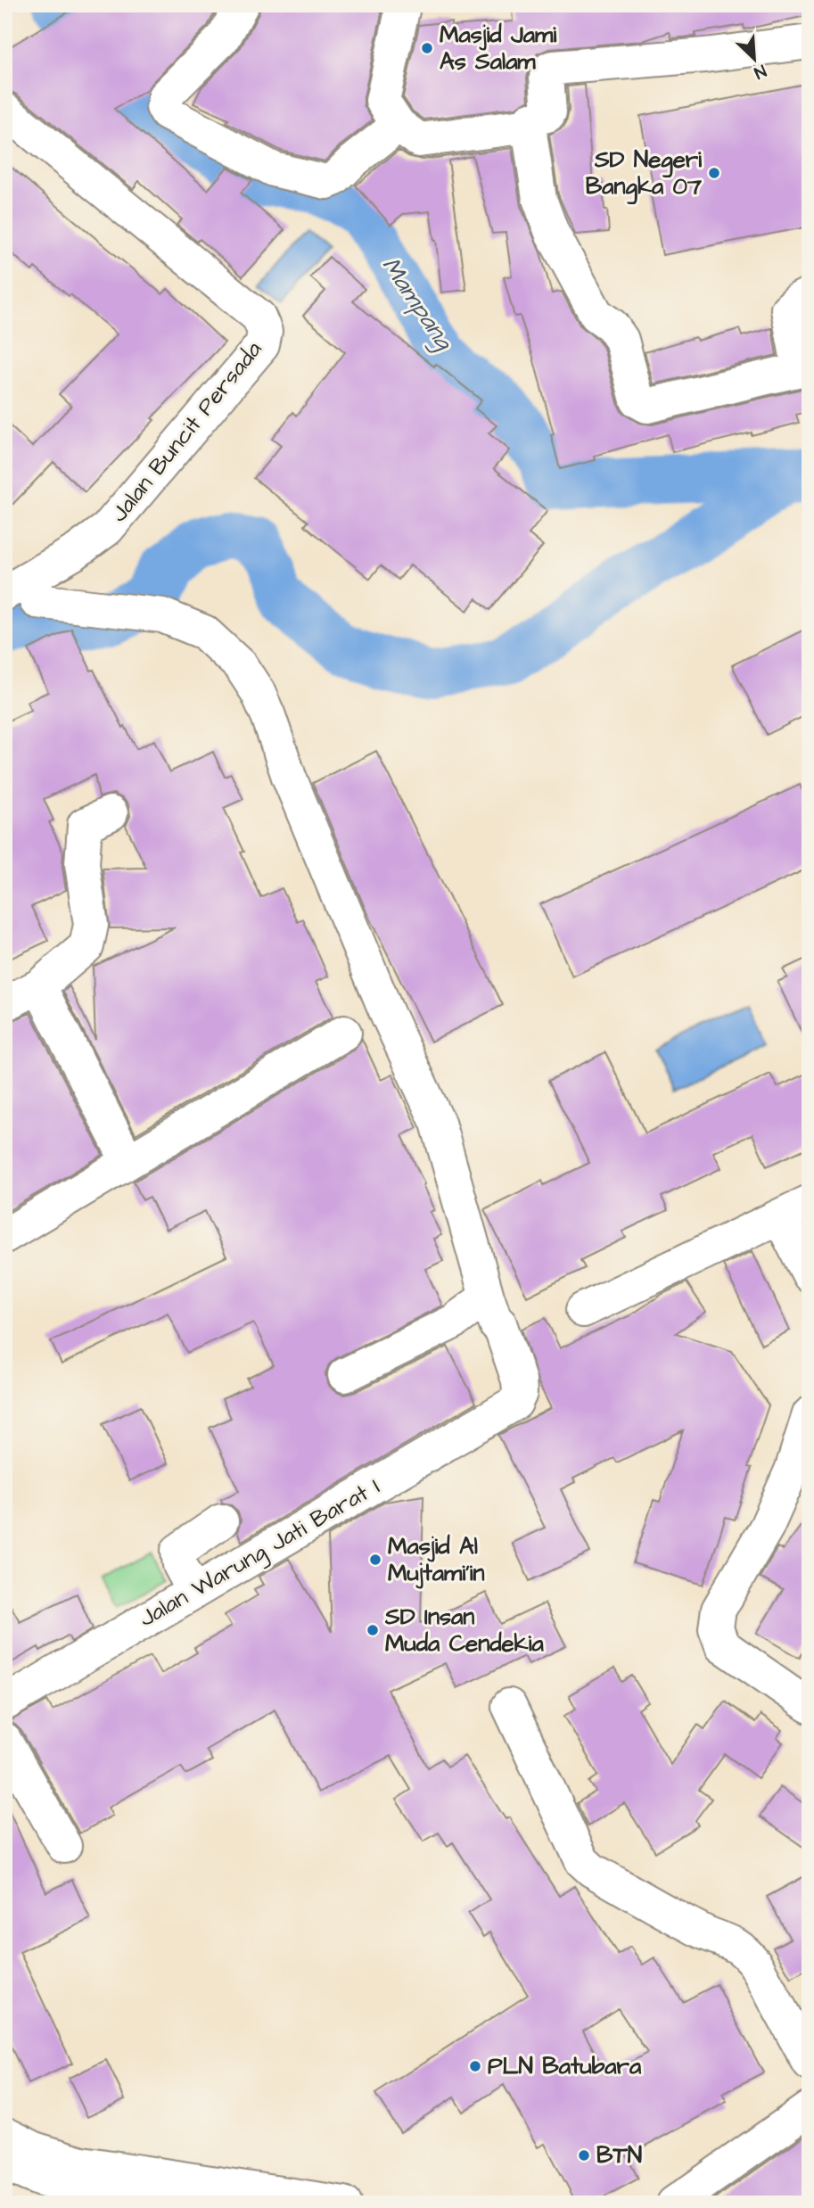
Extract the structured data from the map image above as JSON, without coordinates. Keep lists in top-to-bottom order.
{
  "streets": {
    "street": ["Jalan Buncit Persada", "Jalan Warung Jati Barat I"]
  },
  "water": ["Mampang"],
  "places": [
    "Masjid Jami As Salam",
    "SD Negeri Bangka 07",
    "Masjid Al Mujtami'in",
    "SD Insan Muda Cendekia",
    "PLN Batubara",
    "BTN"
  ],
  "north": "bottom right"
}
